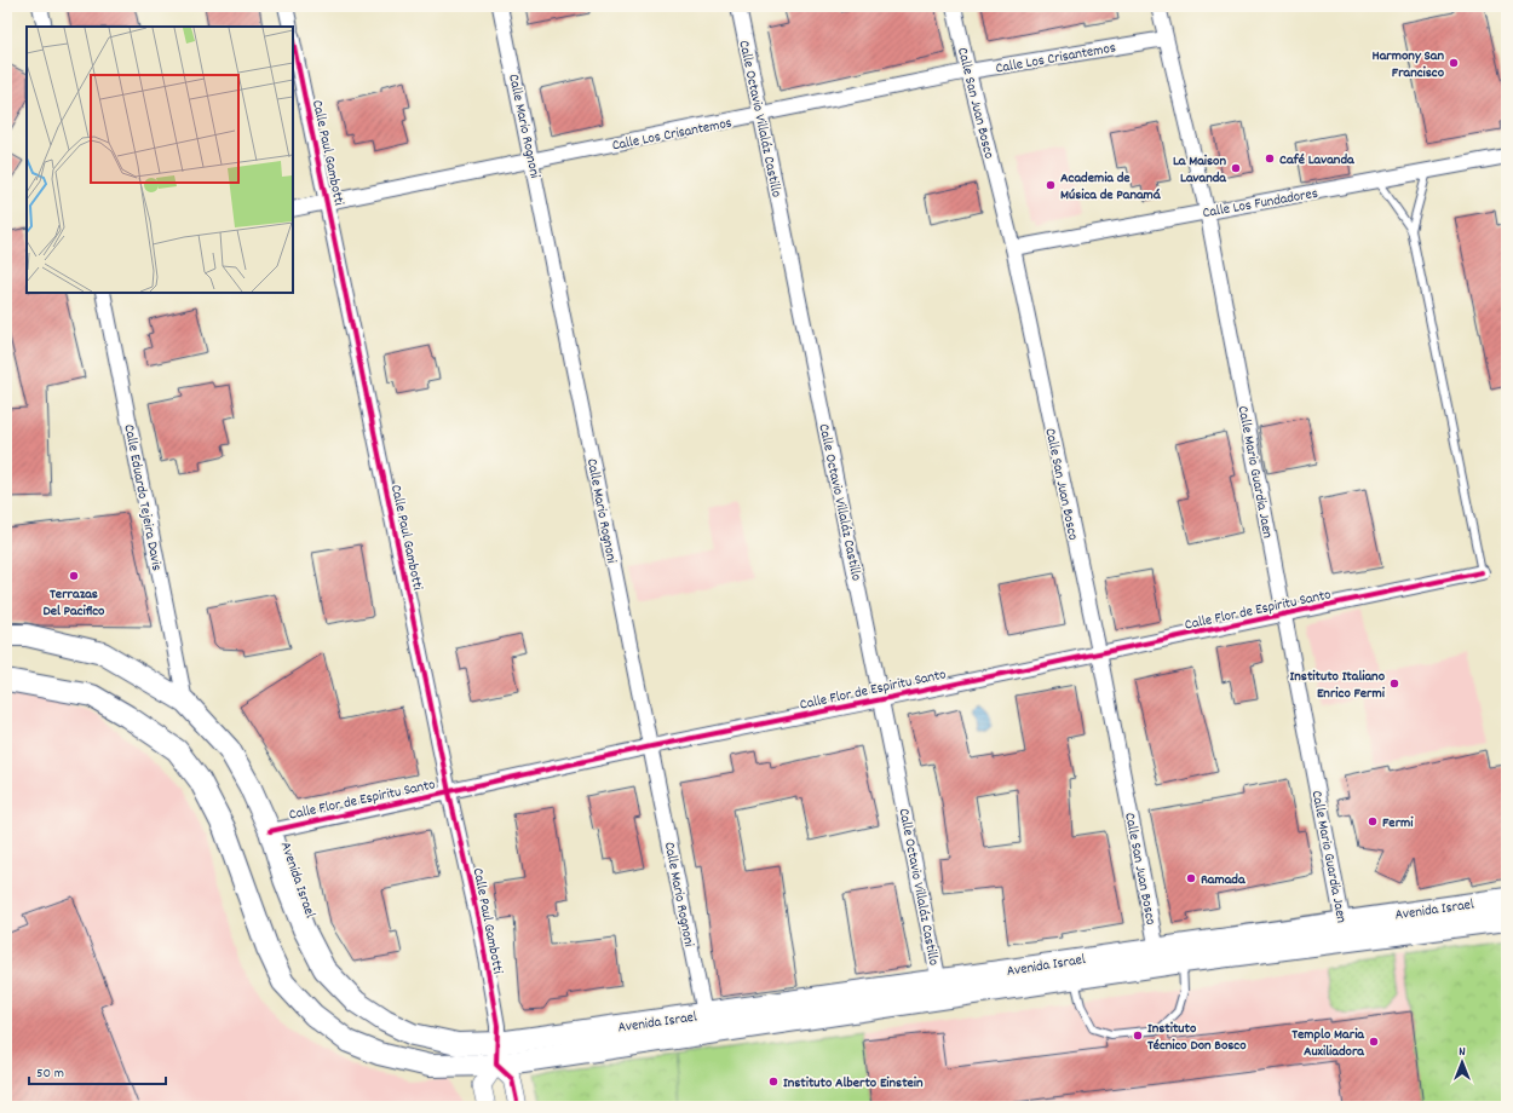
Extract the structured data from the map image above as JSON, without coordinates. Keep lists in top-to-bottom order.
{
  "streets": {
    "main road": ["Avenida Israel"],
    "street": [
      "Calle Los Crisantemos",
      "Calle San Juan Bosco",
      "Calle Octavio Villaláz Castillo",
      "Calle Mario Rognoni",
      "Calle Paul Gambotti",
      "Calle Los Fundadores",
      "Calle Mario Guardia Jaen",
      "Calle Eduardo Tejeira Davis",
      "Calle Flor de Espiritu Santo"
    ]
  },
  "crossings": [
    ["Calle Los Crisantemos", "Calle San Juan Bosco"],
    ["Calle Los Crisantemos", "Calle Octavio Villaláz Castillo"],
    ["Calle Los Crisantemos", "Calle Mario Rognoni"],
    ["Calle Los Crisantemos", "Calle Paul Gambotti"],
    ["Calle Los Crisantemos", "Calle Mario Guardia Jaen"],
    ["Calle San Juan Bosco", "Calle Los Fundadores"],
    ["Calle San Juan Bosco", "Calle Flor de Espiritu Santo"],
    ["Calle San Juan Bosco", "Avenida Israel"],
    ["Calle Octavio Villaláz Castillo", "Calle Flor de Espiritu Santo"],
    ["Calle Octavio Villaláz Castillo", "Avenida Israel"],
    ["Calle Mario Rognoni", "Calle Flor de Espiritu Santo"],
    ["Calle Mario Rognoni", "Avenida Israel"],
    ["Calle Paul Gambotti", "Calle Flor de Espiritu Santo"],
    ["Calle Paul Gambotti", "Avenida Israel"],
    ["Calle Los Fundadores", "Calle Mario Guardia Jaen"],
    ["Calle Mario Guardia Jaen", "Calle Flor de Espiritu Santo"],
    ["Calle Mario Guardia Jaen", "Avenida Israel"],
    ["Calle Eduardo Tejeira Davis", "Avenida Israel"],
    ["Calle Flor de Espiritu Santo", "Avenida Israel"]
  ],
  "places": [
    "Harmony San Francisco",
    "Café Lavanda",
    "La Maison Lavanda",
    "Academia de Música de Panamá",
    "Terrazas Del Pacifico",
    "Instituto Italiano Enrico Fermi",
    "Fermi",
    "Ramada",
    "Instituto Técnico Don Bosco",
    "Templo Maria Auxiliadora",
    "Instituto Alberto Einstein"
  ],
  "scale_bar": "50 m",
  "north": "top"
}
